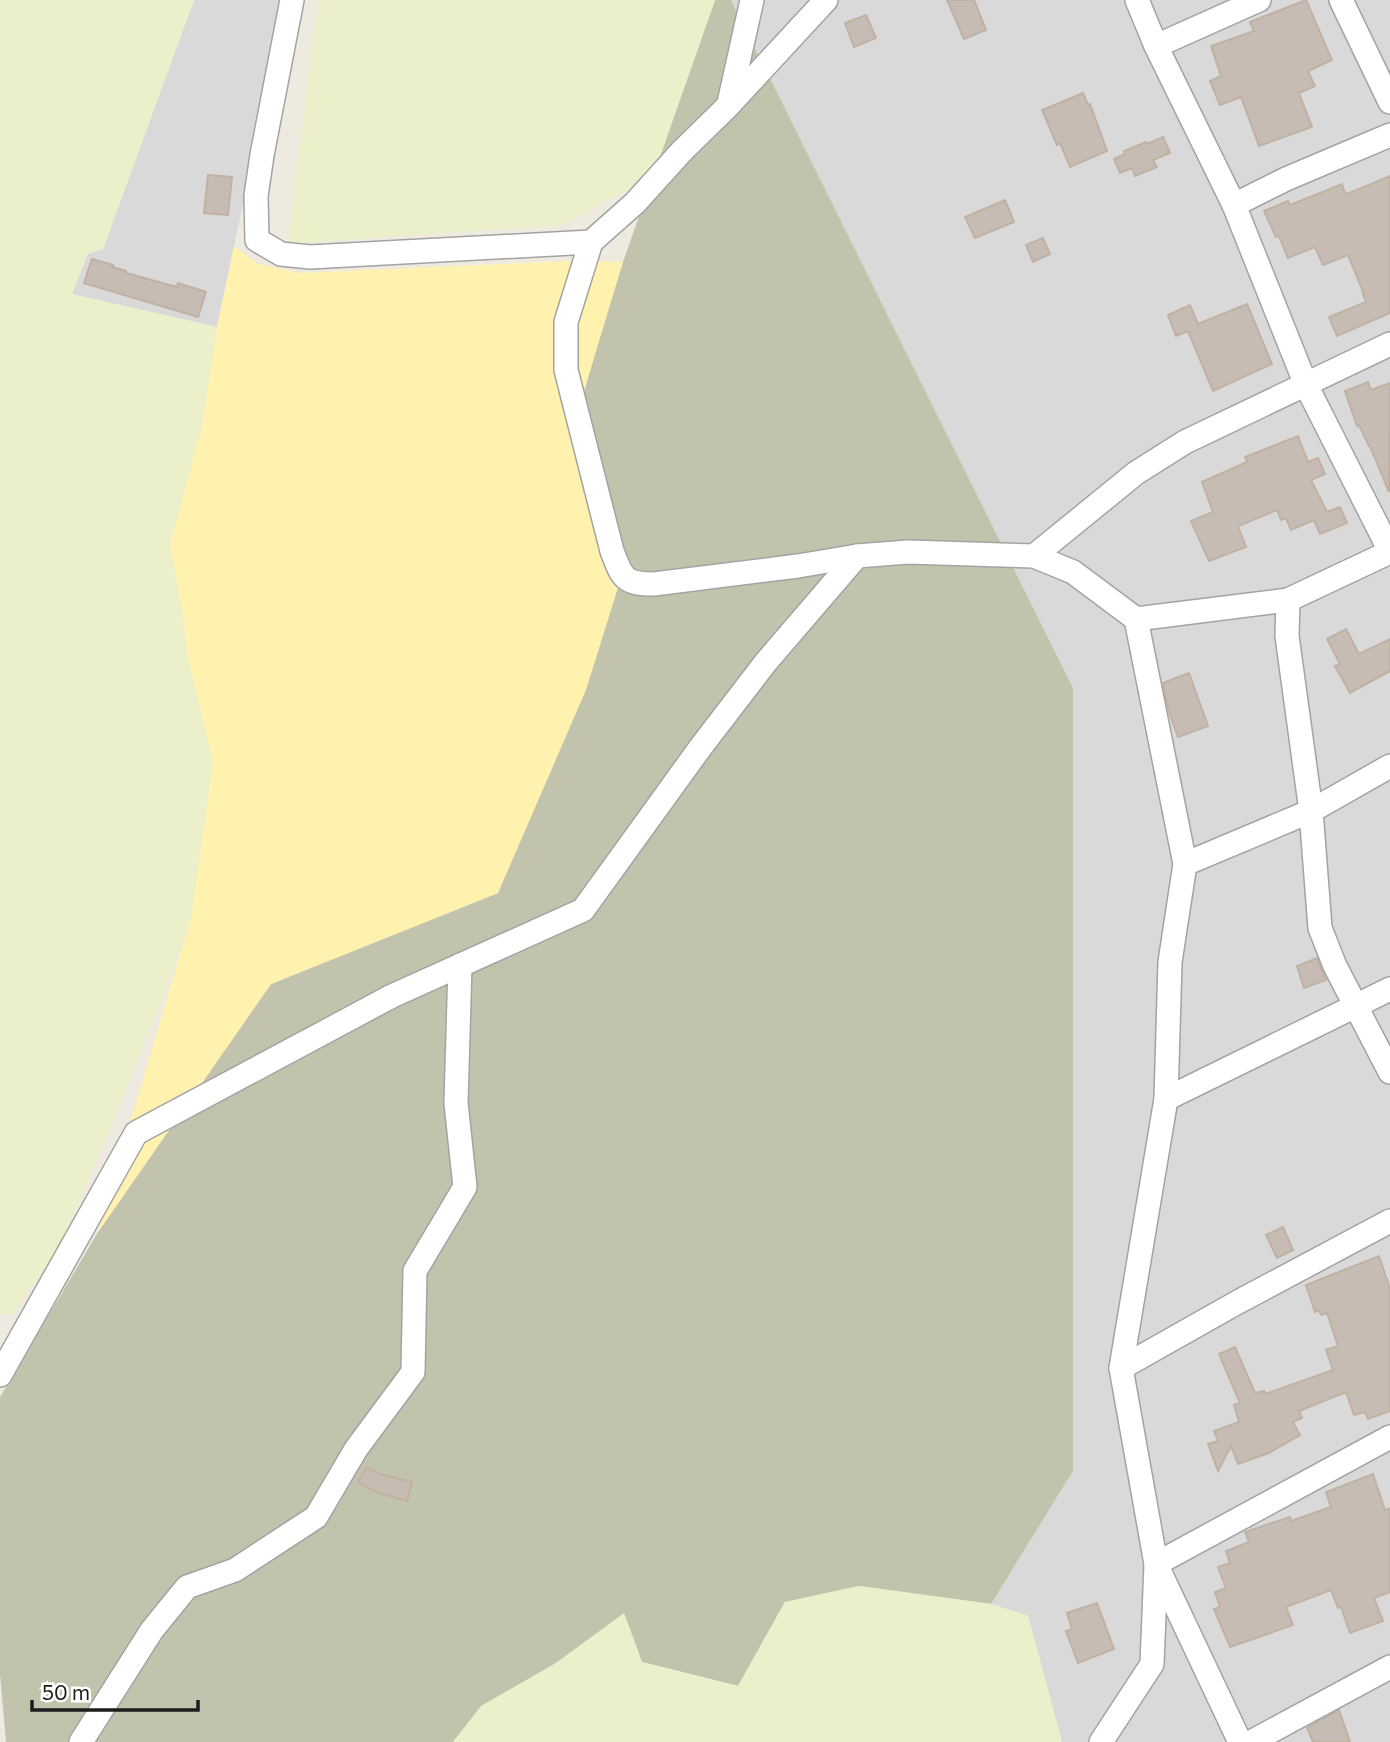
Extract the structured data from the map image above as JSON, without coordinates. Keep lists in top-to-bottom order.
{
  "scale_bar": "50 m"
}
